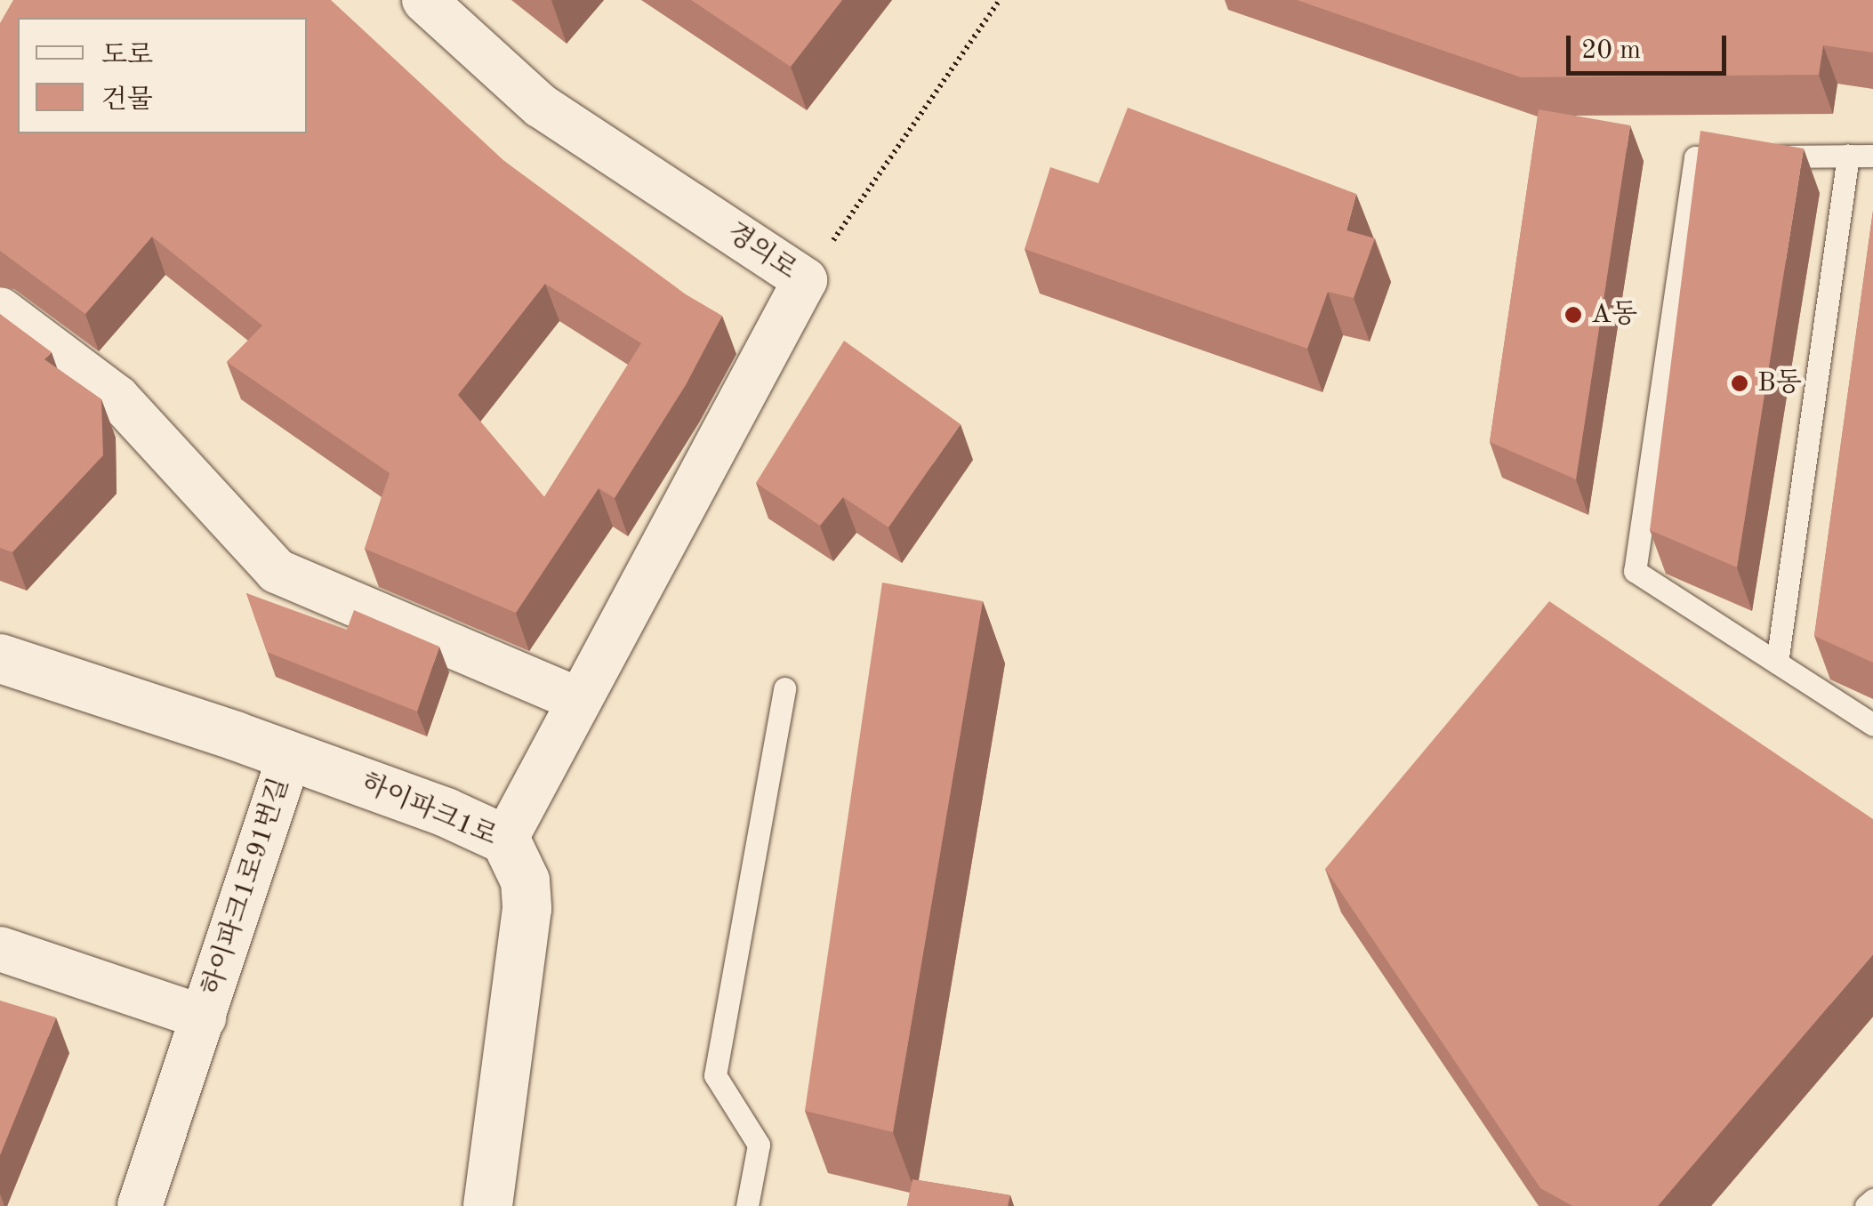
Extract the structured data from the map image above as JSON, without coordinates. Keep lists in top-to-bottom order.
{
  "streets": {
    "street": ["경의로", "하이파크1로", "하이파크1로91번길"]
  },
  "crossings": [
    ["경의로", "하이파크1로"],
    ["하이파크1로", "하이파크1로91번길"]
  ],
  "places": ["A동", "B동"],
  "legend": ["도로", "건물"],
  "scale_bar": "20 m"
}
